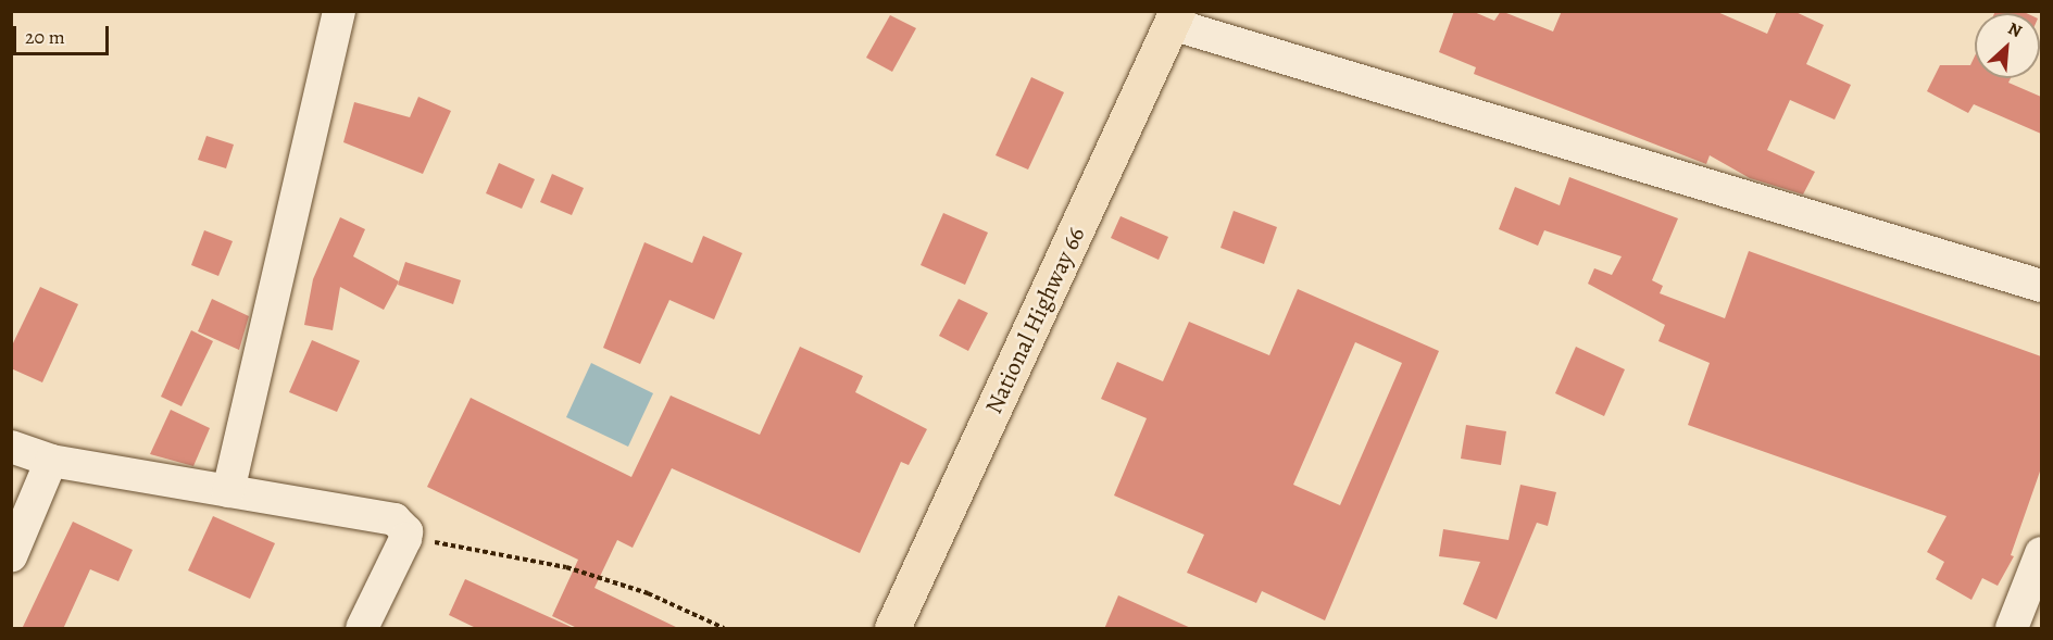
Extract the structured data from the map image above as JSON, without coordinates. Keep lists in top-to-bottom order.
{
  "streets": {
    "main road": ["National Highway 66"]
  },
  "scale_bar": "20 m",
  "north": "top right"
}
